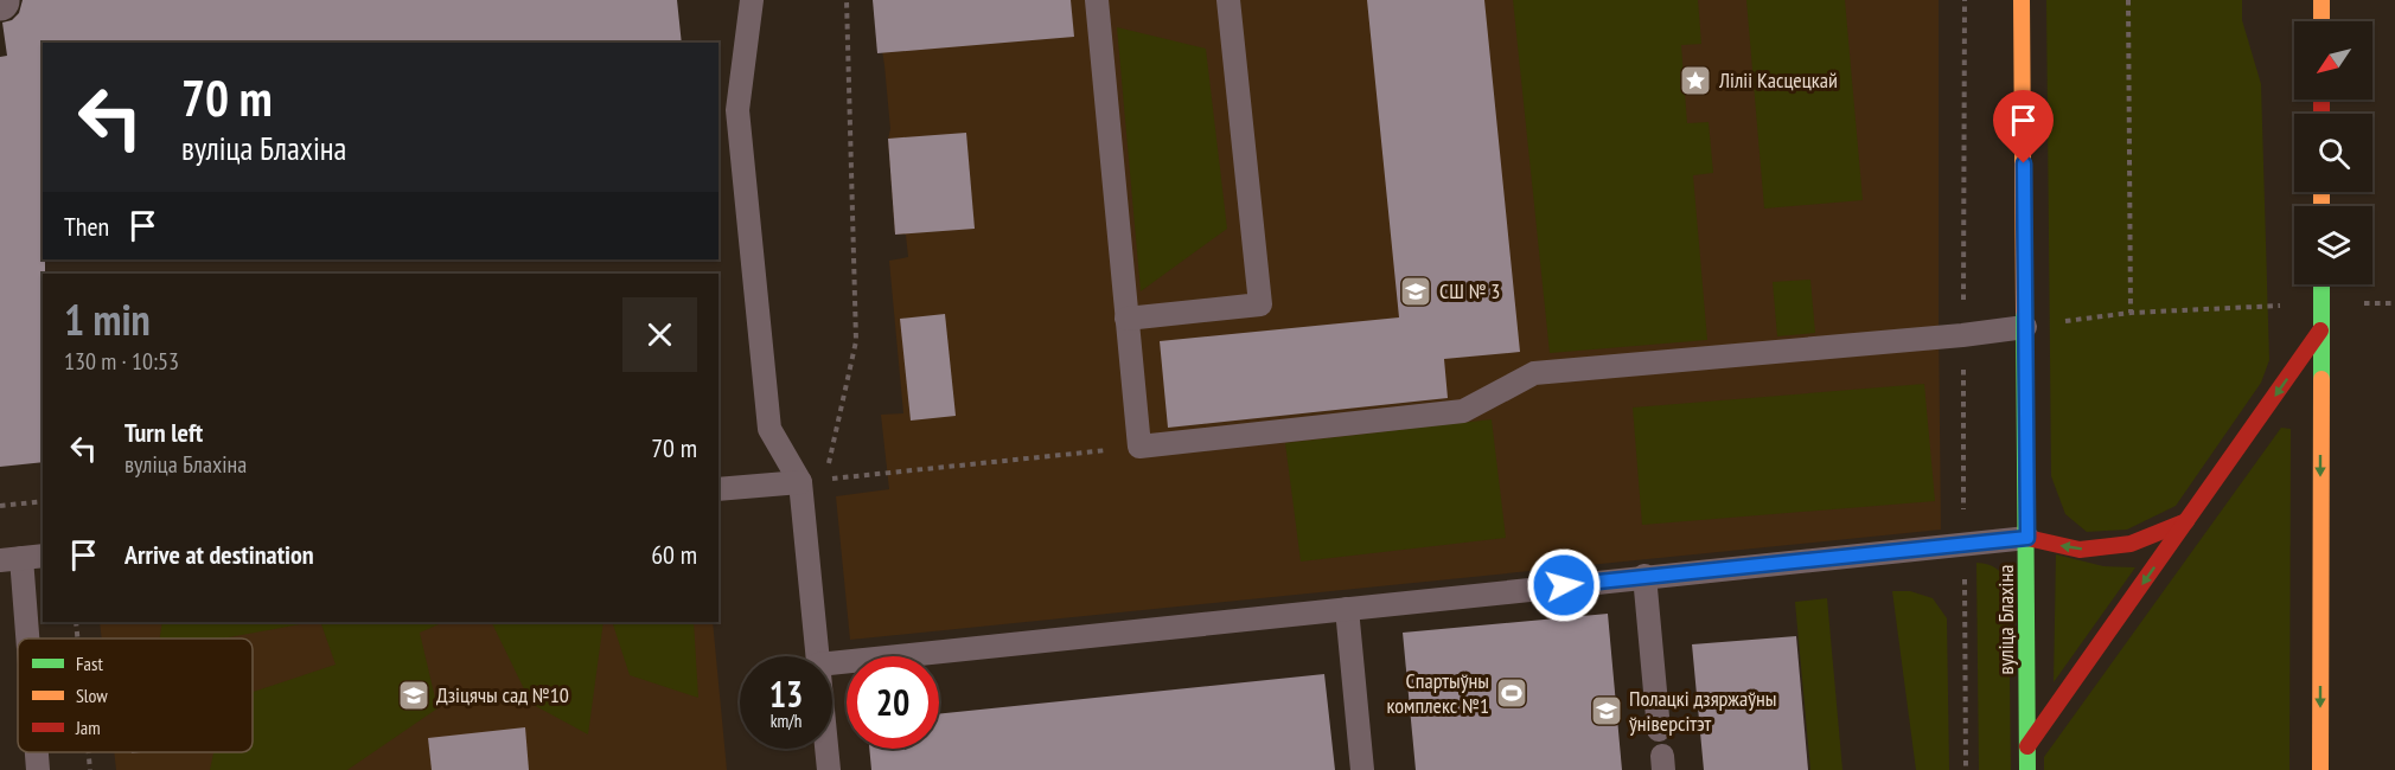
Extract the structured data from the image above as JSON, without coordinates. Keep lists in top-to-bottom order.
{
  "streets": {
    "main road": ["вуліца Блахіна"]
  },
  "places": {
    "place": ["Ліліі Касцецкай"],
    "school or university": ["СШ № 3", "Дзіцячы сад №10", "Полацкі дзяржаўны ўніверсітэт"],
    "sports": ["Спартыўны комплекс №1"]
  },
  "legend": ["Fast", "Slow", "Jam"],
  "north": "bottom left",
  "page": {
    "turn": ["70 m", "вуліца Блахіна"],
    "then": "Then",
    "heading": ["1 min", "130 m · 10:53"],
    "list": [
      {
        "name": "Turn left",
        "note": "вуліца Блахіна",
        "value": "70 m"
      },
      {
        "name": "Arrive at destination",
        "value": "60 m"
      }
    ],
    "speed": "13 km/h",
    "limit": "20"
  }
}
